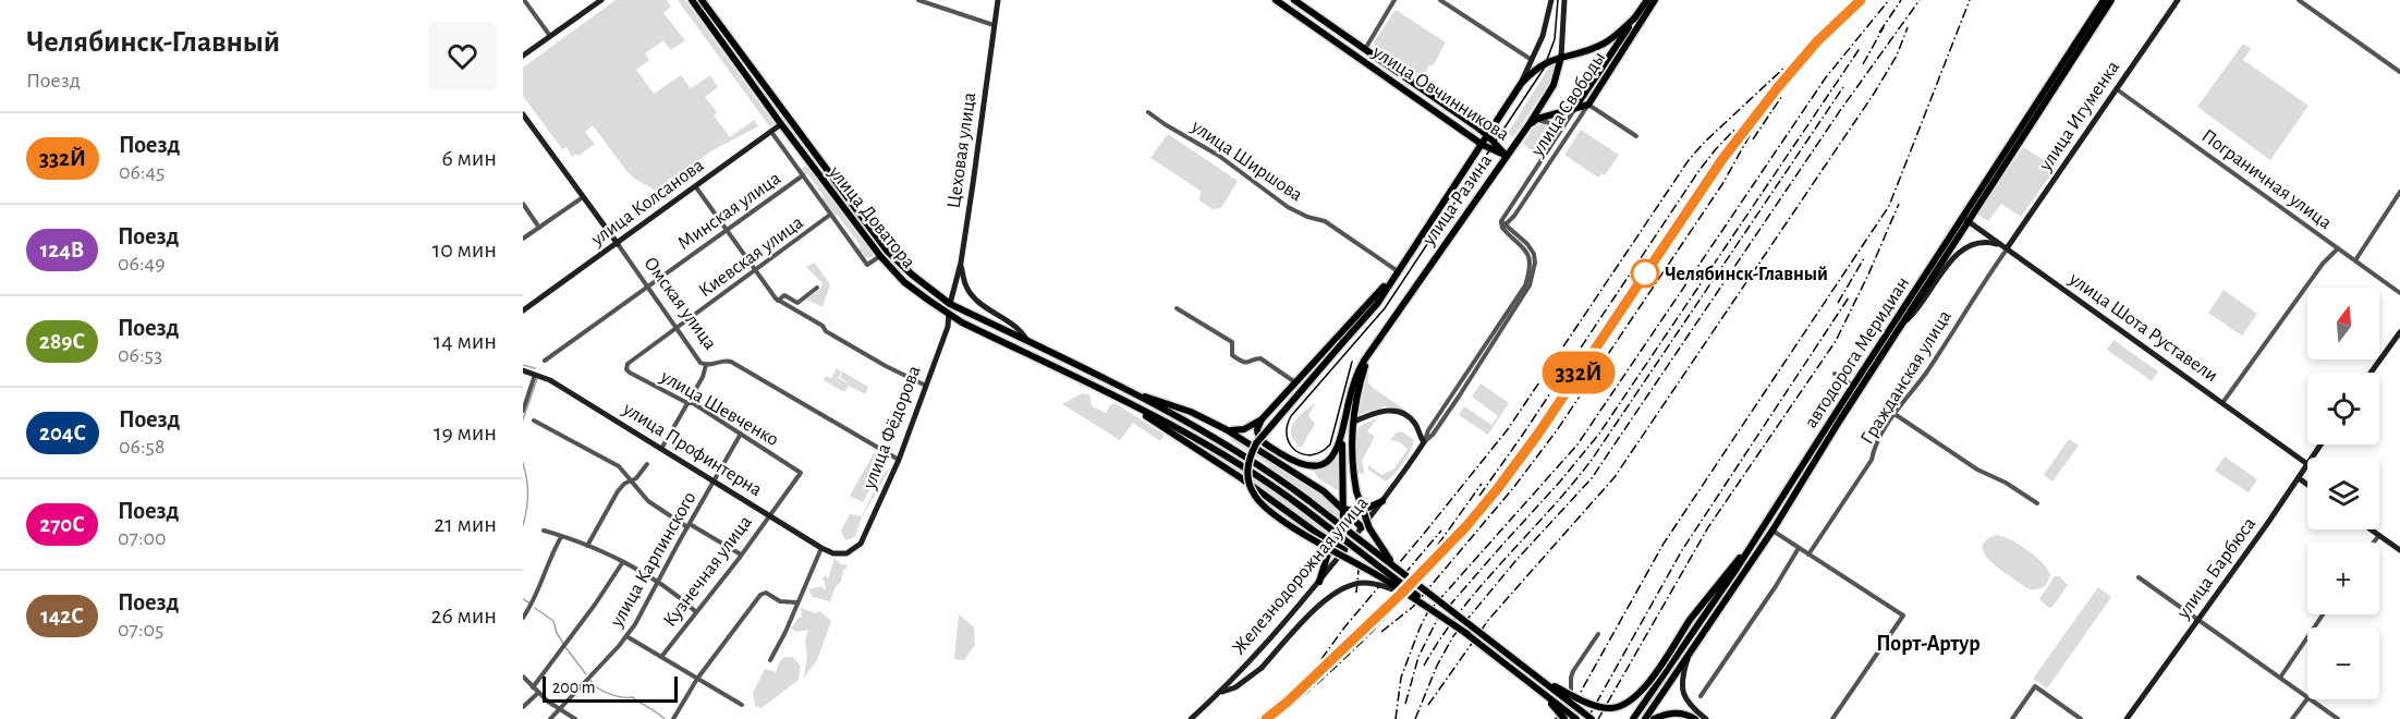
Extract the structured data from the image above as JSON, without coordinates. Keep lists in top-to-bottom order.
{
  "streets": {
    "main road": [
      "улица Овчинникова",
      "улица Свободы",
      "улица Игуменка",
      "Цеховая улица",
      "улица Разина",
      "улица Колсанова",
      "улица Доватора",
      "Омская улица",
      "улица Шота Руставели",
      "автодорога Меридиан",
      "улица Фёдорова",
      "улица Профинтерна",
      "улица Барбюса",
      "Железнодорожная улица"
    ],
    "street": [
      "улица Ширшова",
      "Пограничная улица",
      "Минская улица",
      "Киевская улица",
      "Гражданская улица",
      "улица Шевченко",
      "улица Карпинского",
      "Кузнечная улица"
    ]
  },
  "crossings": [
    ["улица Овчинникова", "улица Разина"],
    ["улица Свободы", "улица Разина"],
    ["улица Свободы", "Железнодорожная улица"],
    ["улица Игуменка", "Пограничная улица"],
    ["улица Игуменка", "улица Шота Руставели"],
    ["улица Игуменка", "Гражданская улица"],
    ["Цеховая улица", "улица Доватора"],
    ["Цеховая улица", "улица Фёдорова"],
    ["улица Ширшова", "улица Разина"],
    ["улица Колсанова", "улица Доватора"],
    ["улица Колсанова", "Омская улица"],
    ["Минская улица", "Омская улица"],
    ["улица Доватора", "улица Фёдорова"],
    ["Киевская улица", "Омская улица"],
    ["Киевская улица", "улица Шевченко"],
    ["Омская улица", "улица Фёдорова"],
    ["улица Шота Руставели", "автодорога Меридиан"],
    ["улица Шота Руставели", "Гражданская улица"],
    ["улица Шота Руставели", "улица Барбюса"],
    ["улица Шевченко", "улица Карпинского"],
    ["улица Шевченко", "Кузнечная улица"],
    ["улица Фёдорова", "улица Профинтерна"],
    ["улица Профинтерна", "улица Карпинского"],
    ["улица Профинтерна", "Кузнечная улица"]
  ],
  "districts": ["Порт-Артур"],
  "places": ["Челябинск-Главный"],
  "scale_bar": "200 m",
  "north": "top",
  "page": {
    "heading": ["Челябинск-Главный", "Поезд"],
    "on_map": "332Й",
    "list": [
      {
        "mark": "332Й",
        "name": "Поезд",
        "note": "06:45",
        "value": "6 мин"
      },
      {
        "mark": "124В",
        "name": "Поезд",
        "note": "06:49",
        "value": "10 мин"
      },
      {
        "mark": "289С",
        "name": "Поезд",
        "note": "06:53",
        "value": "14 мин"
      },
      {
        "mark": "204С",
        "name": "Поезд",
        "note": "06:58",
        "value": "19 мин"
      },
      {
        "mark": "270С",
        "name": "Поезд",
        "note": "07:00",
        "value": "21 мин"
      },
      {
        "mark": "142С",
        "name": "Поезд",
        "note": "07:05",
        "value": "26 мин"
      }
    ],
    "map_buttons": ["+", "−"],
    "scale": "200 m"
  }
}
